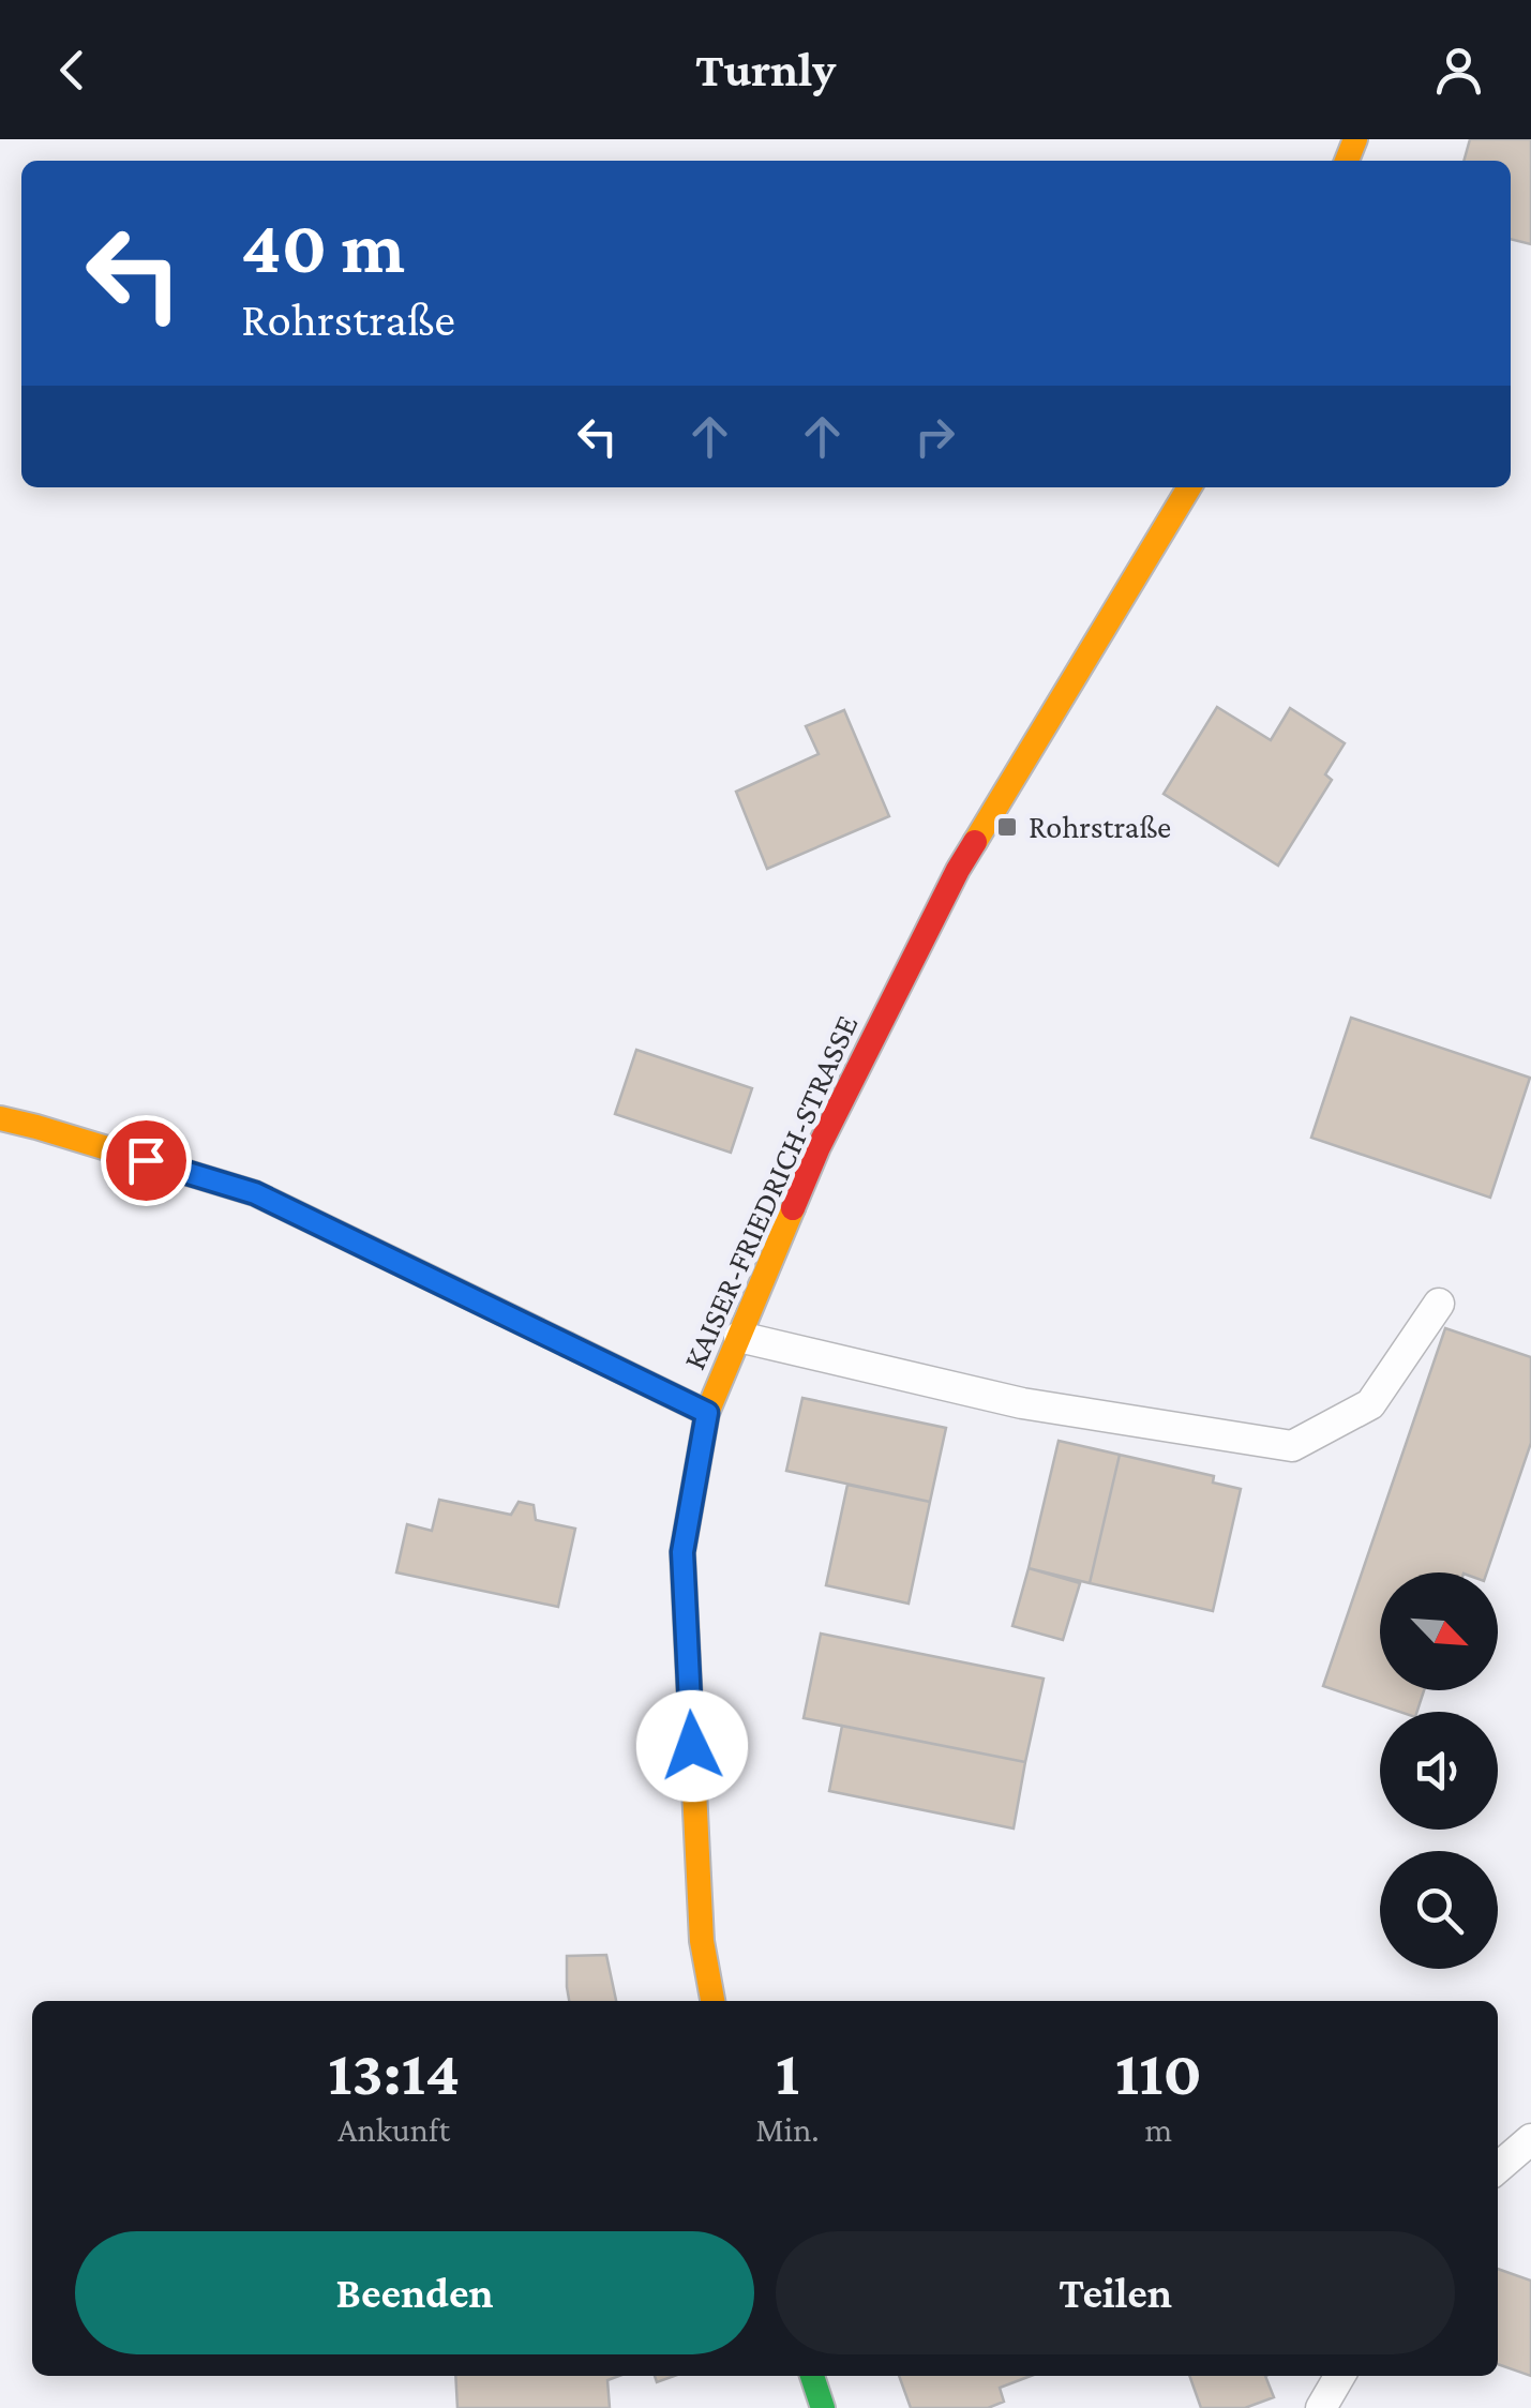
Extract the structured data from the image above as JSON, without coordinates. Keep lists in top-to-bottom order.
{
  "streets": {
    "main road": ["KAISER-FRIEDRICH-STRASSE"]
  },
  "places": {
    "transit": ["Rohrstraße"]
  },
  "north": "bottom right",
  "page": {
    "header": "Turnly",
    "turn": ["40 m", "Rohrstraße"],
    "eta": [
      "13:14",
      "Ankunft",
      "1",
      "Min.",
      "110",
      "m"
    ],
    "buttons": ["Beenden", "Teilen"]
  }
}
